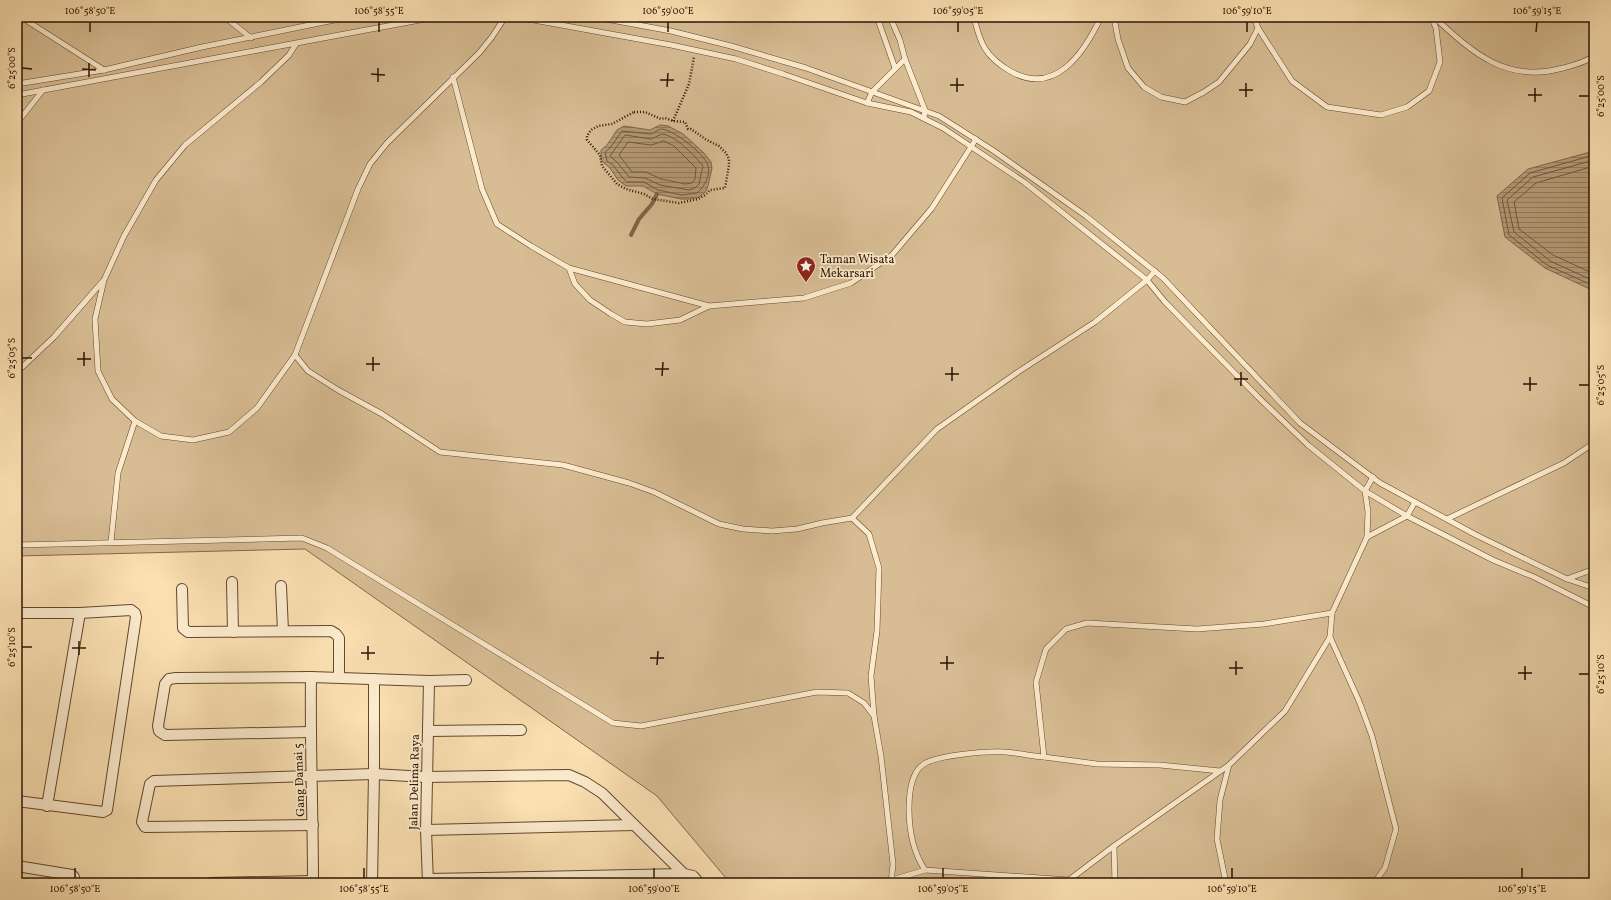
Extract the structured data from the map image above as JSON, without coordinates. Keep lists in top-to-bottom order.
{
  "streets": {
    "street": ["Gang Damai 5", "Jalan Delima Raya"]
  },
  "places": {
    "place": ["Taman Wisata Mekarsari"]
  },
  "coordinates": [
    "106°58'50\"E",
    "106°58'55\"E",
    "106°59'00\"E",
    "106°59'05\"E",
    "106°59'10\"E",
    "106°59'15\"E",
    "6°25'00\"S",
    "6°25'05\"S",
    "6°25'10\"S"
  ]
}
